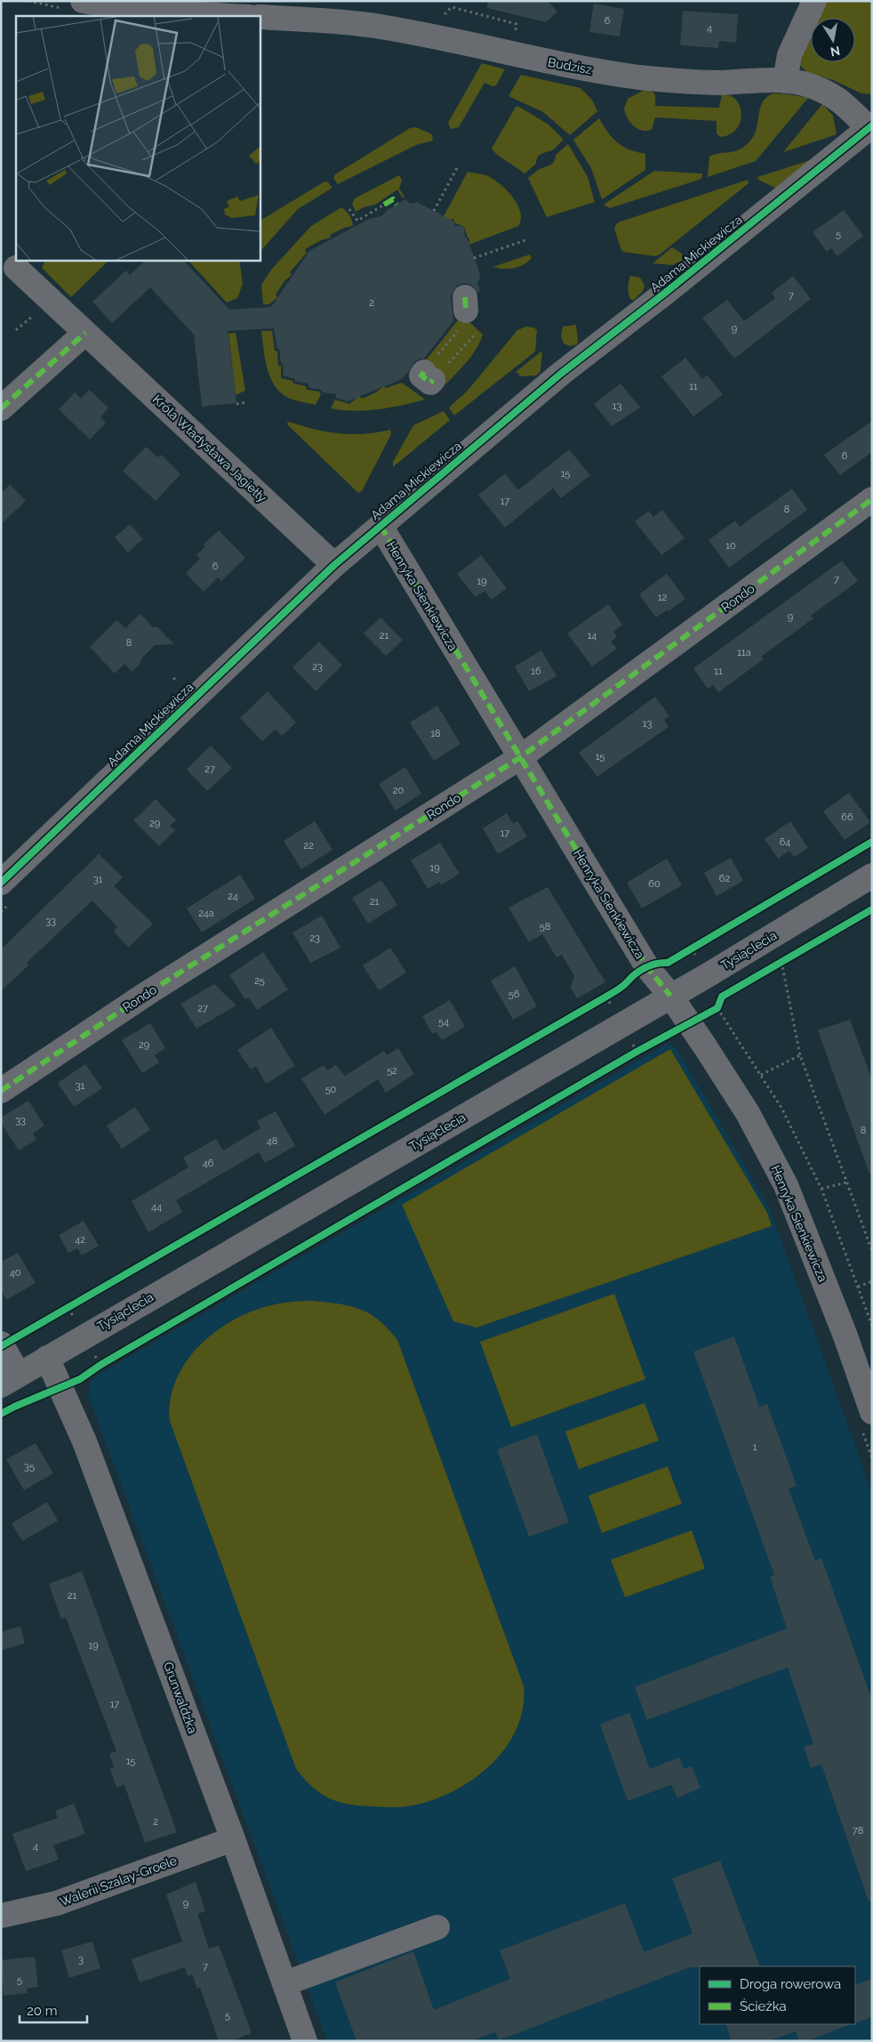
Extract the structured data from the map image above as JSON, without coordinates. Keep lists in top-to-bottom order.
{
  "streets": {
    "street": [
      "Budzisz",
      "Adama Mickiewicza",
      "Króla Władysława Jagiełły",
      "Henryka Sienkiewicza",
      "Rondo",
      "Tysiąclecia",
      "Grunwaldzka",
      "Walerii Szalay-Groele"
    ]
  },
  "crossings": [
    ["Budzisz", "Adama Mickiewicza"],
    ["Adama Mickiewicza", "Króla Władysława Jagiełły"],
    ["Adama Mickiewicza", "Henryka Sienkiewicza"],
    ["Henryka Sienkiewicza", "Rondo"],
    ["Henryka Sienkiewicza", "Tysiąclecia"],
    ["Tysiąclecia", "Grunwaldzka"],
    ["Grunwaldzka", "Walerii Szalay-Groele"]
  ],
  "house_numbers": [
    "6",
    "4",
    "5",
    "7",
    "2",
    "9",
    "11",
    "13",
    "6",
    "15",
    "17",
    "8",
    "10",
    "6",
    "7",
    "19",
    "12",
    "9",
    "21",
    "14",
    "8",
    "11a",
    "23",
    "16",
    "11",
    "13",
    "18",
    "15",
    "27",
    "20",
    "66",
    "29",
    "17",
    "64",
    "22",
    "19",
    "62",
    "31",
    "60",
    "24",
    "21",
    "24a",
    "33",
    "58",
    "23",
    "25",
    "56",
    "27",
    "54",
    "29",
    "52",
    "31",
    "50",
    "33",
    "8",
    "48",
    "46",
    "44",
    "42",
    "40",
    "1",
    "35",
    "21",
    "19",
    "17",
    "15",
    "2",
    "78",
    "4",
    "9",
    "3",
    "7",
    "5",
    "5"
  ],
  "legend": ["Droga rowerowa", "Ścieżka"],
  "scale_bar": "20 m",
  "north": "bottom"
}
